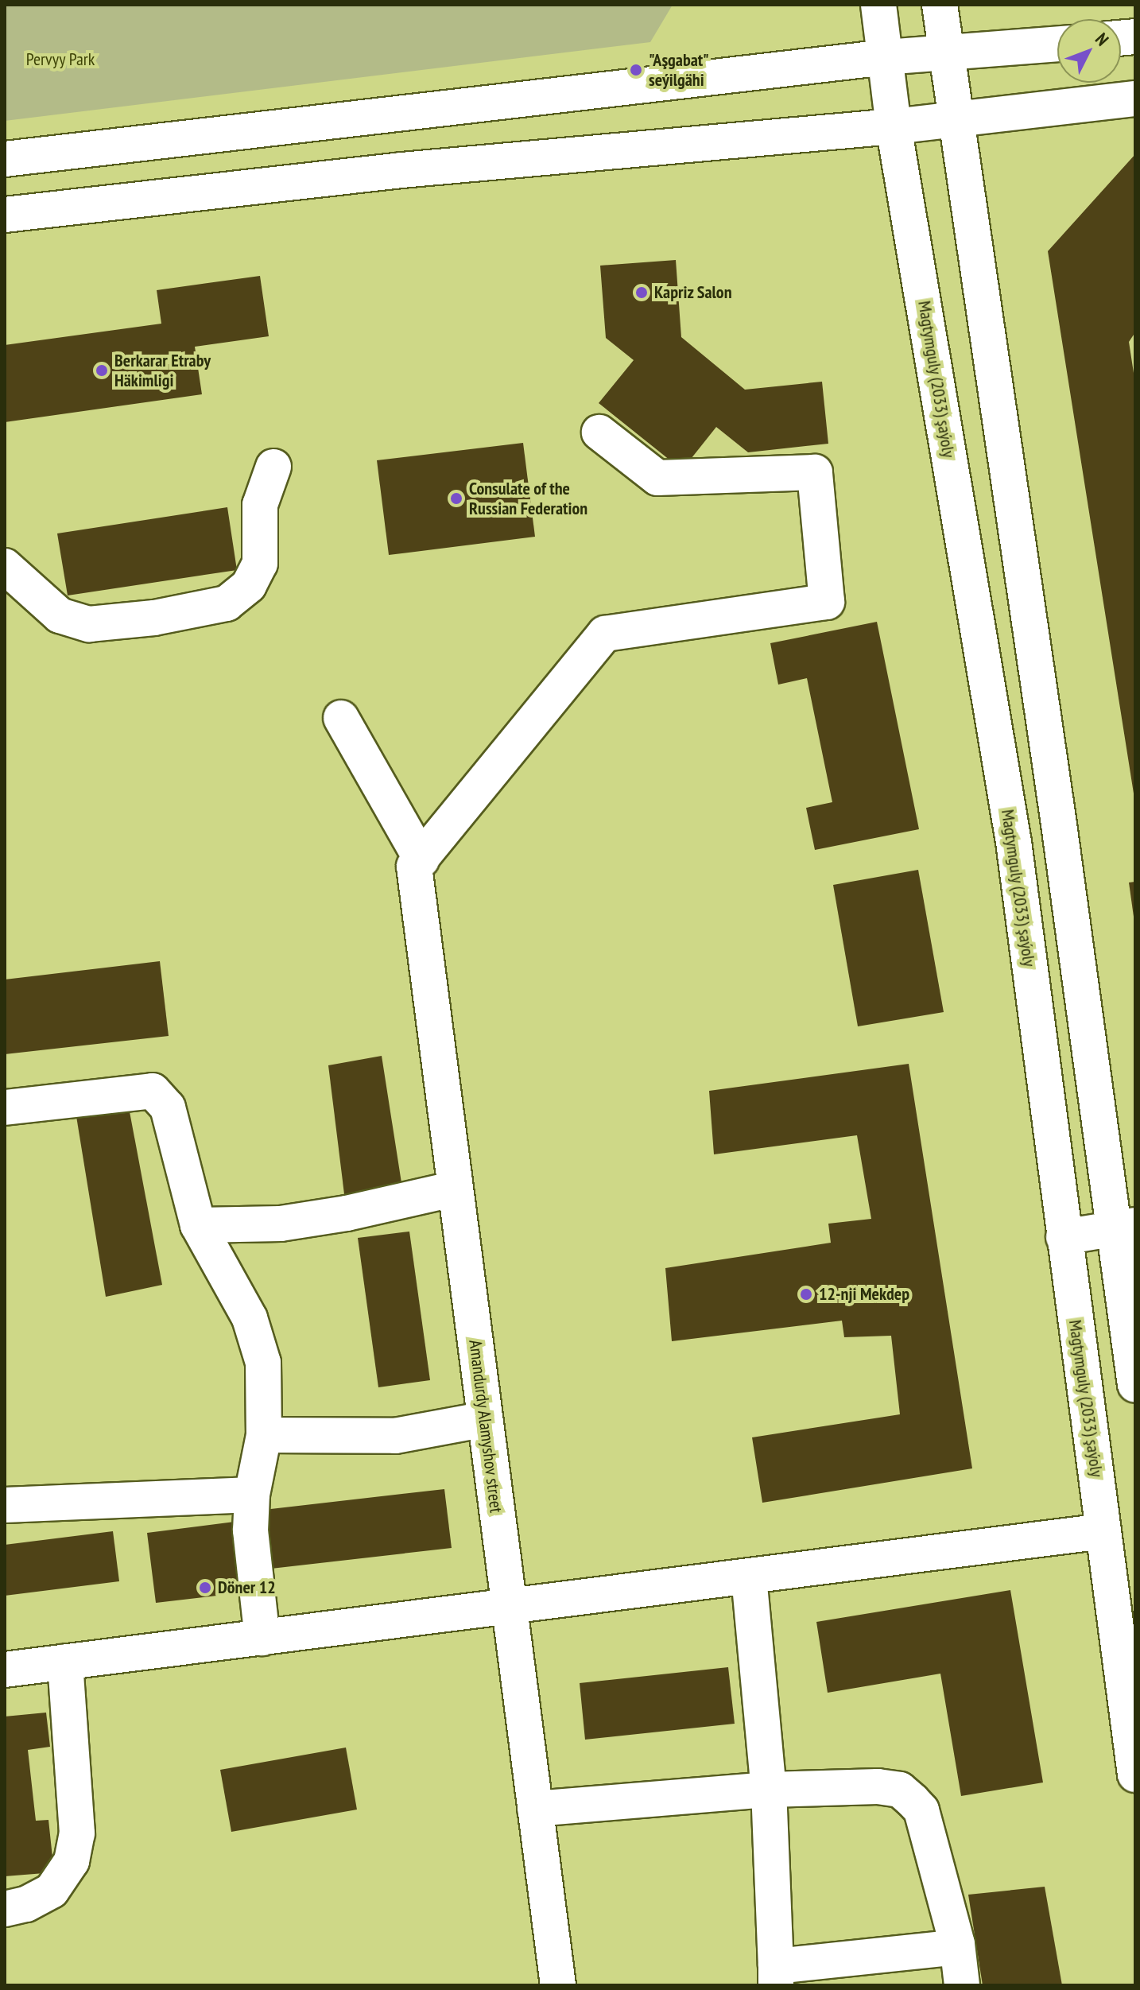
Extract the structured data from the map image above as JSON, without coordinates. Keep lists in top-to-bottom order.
{
  "streets": {
    "main road": ["Magtymguly (2033) şaýoly", "Amandurdy Alamyshov street"]
  },
  "parks": ["Pervyy Park"],
  "places": [
    "\"Aşgabat\" seýilgähi",
    "Kapriz Salon",
    "Berkarar Etraby Häkimligi",
    "Consulate of the Russian Federation",
    "12-nji Mekdep",
    "Döner 12"
  ],
  "north": "top right"
}
